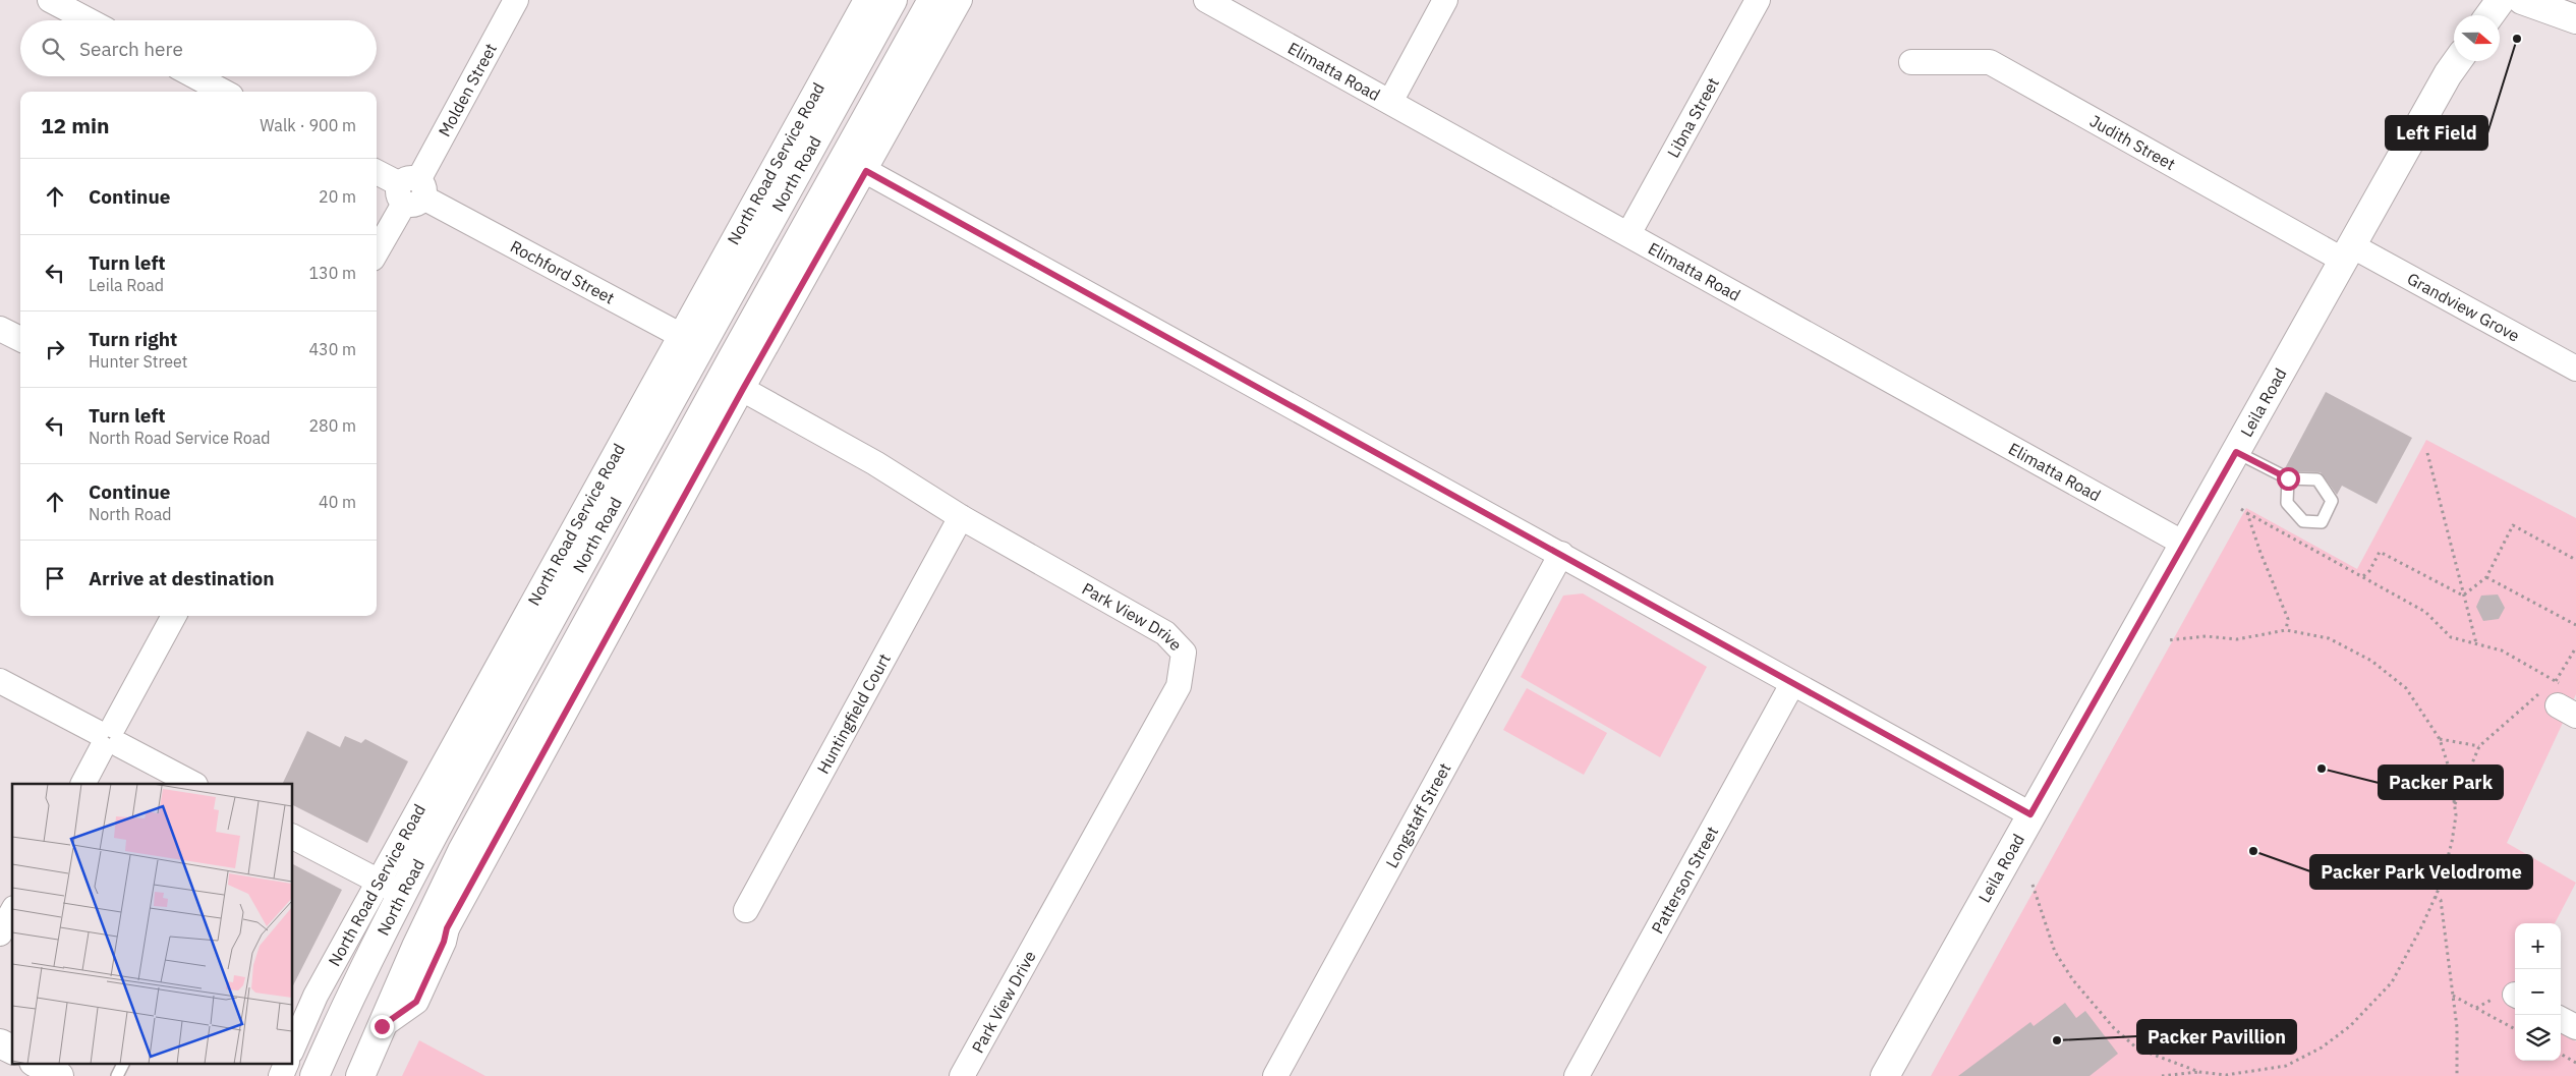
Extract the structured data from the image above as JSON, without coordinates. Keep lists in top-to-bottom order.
{
  "streets": {
    "main road": ["North Road", "Leila Road"],
    "street": [
      "Elimatta Road",
      "Molden Street",
      "Libna Street",
      "Judith Street",
      "North Road Service Road",
      "Rochford Street",
      "Grandview Grove",
      "Park View Drive",
      "Huntingfield Court",
      "Longstaff Street",
      "Patterson Street"
    ]
  },
  "crossings": [
    ["Elimatta Road", "Libna Street"],
    ["Elimatta Road", "Leila Road"],
    ["Molden Street", "Rochford Street"],
    ["Judith Street", "Grandview Grove"],
    ["Judith Street", "Leila Road"],
    ["North Road Service Road", "North Road"],
    ["North Road Service Road", "Rochford Street"],
    ["North Road", "Rochford Street"],
    ["Grandview Grove", "Leila Road"],
    ["Park View Drive", "Huntingfield Court"]
  ],
  "places": [
    "Left Field",
    "Packer Park",
    "Packer Park Velodrome",
    "Packer Pavillion"
  ],
  "north": "right",
  "page": {
    "search": "Search here",
    "heading": ["12 min", "Walk · 900 m"],
    "list": [
      ["Continue", "20 m"],
      ["Turn left", "Leila Road", "130 m"],
      ["Turn right", "Hunter Street", "430 m"],
      ["Turn left", "North Road Service Road", "280 m"],
      ["Continue", "North Road", "40 m"],
      "Arrive at destination"
    ],
    "map_buttons": ["+", "−"]
  }
}
